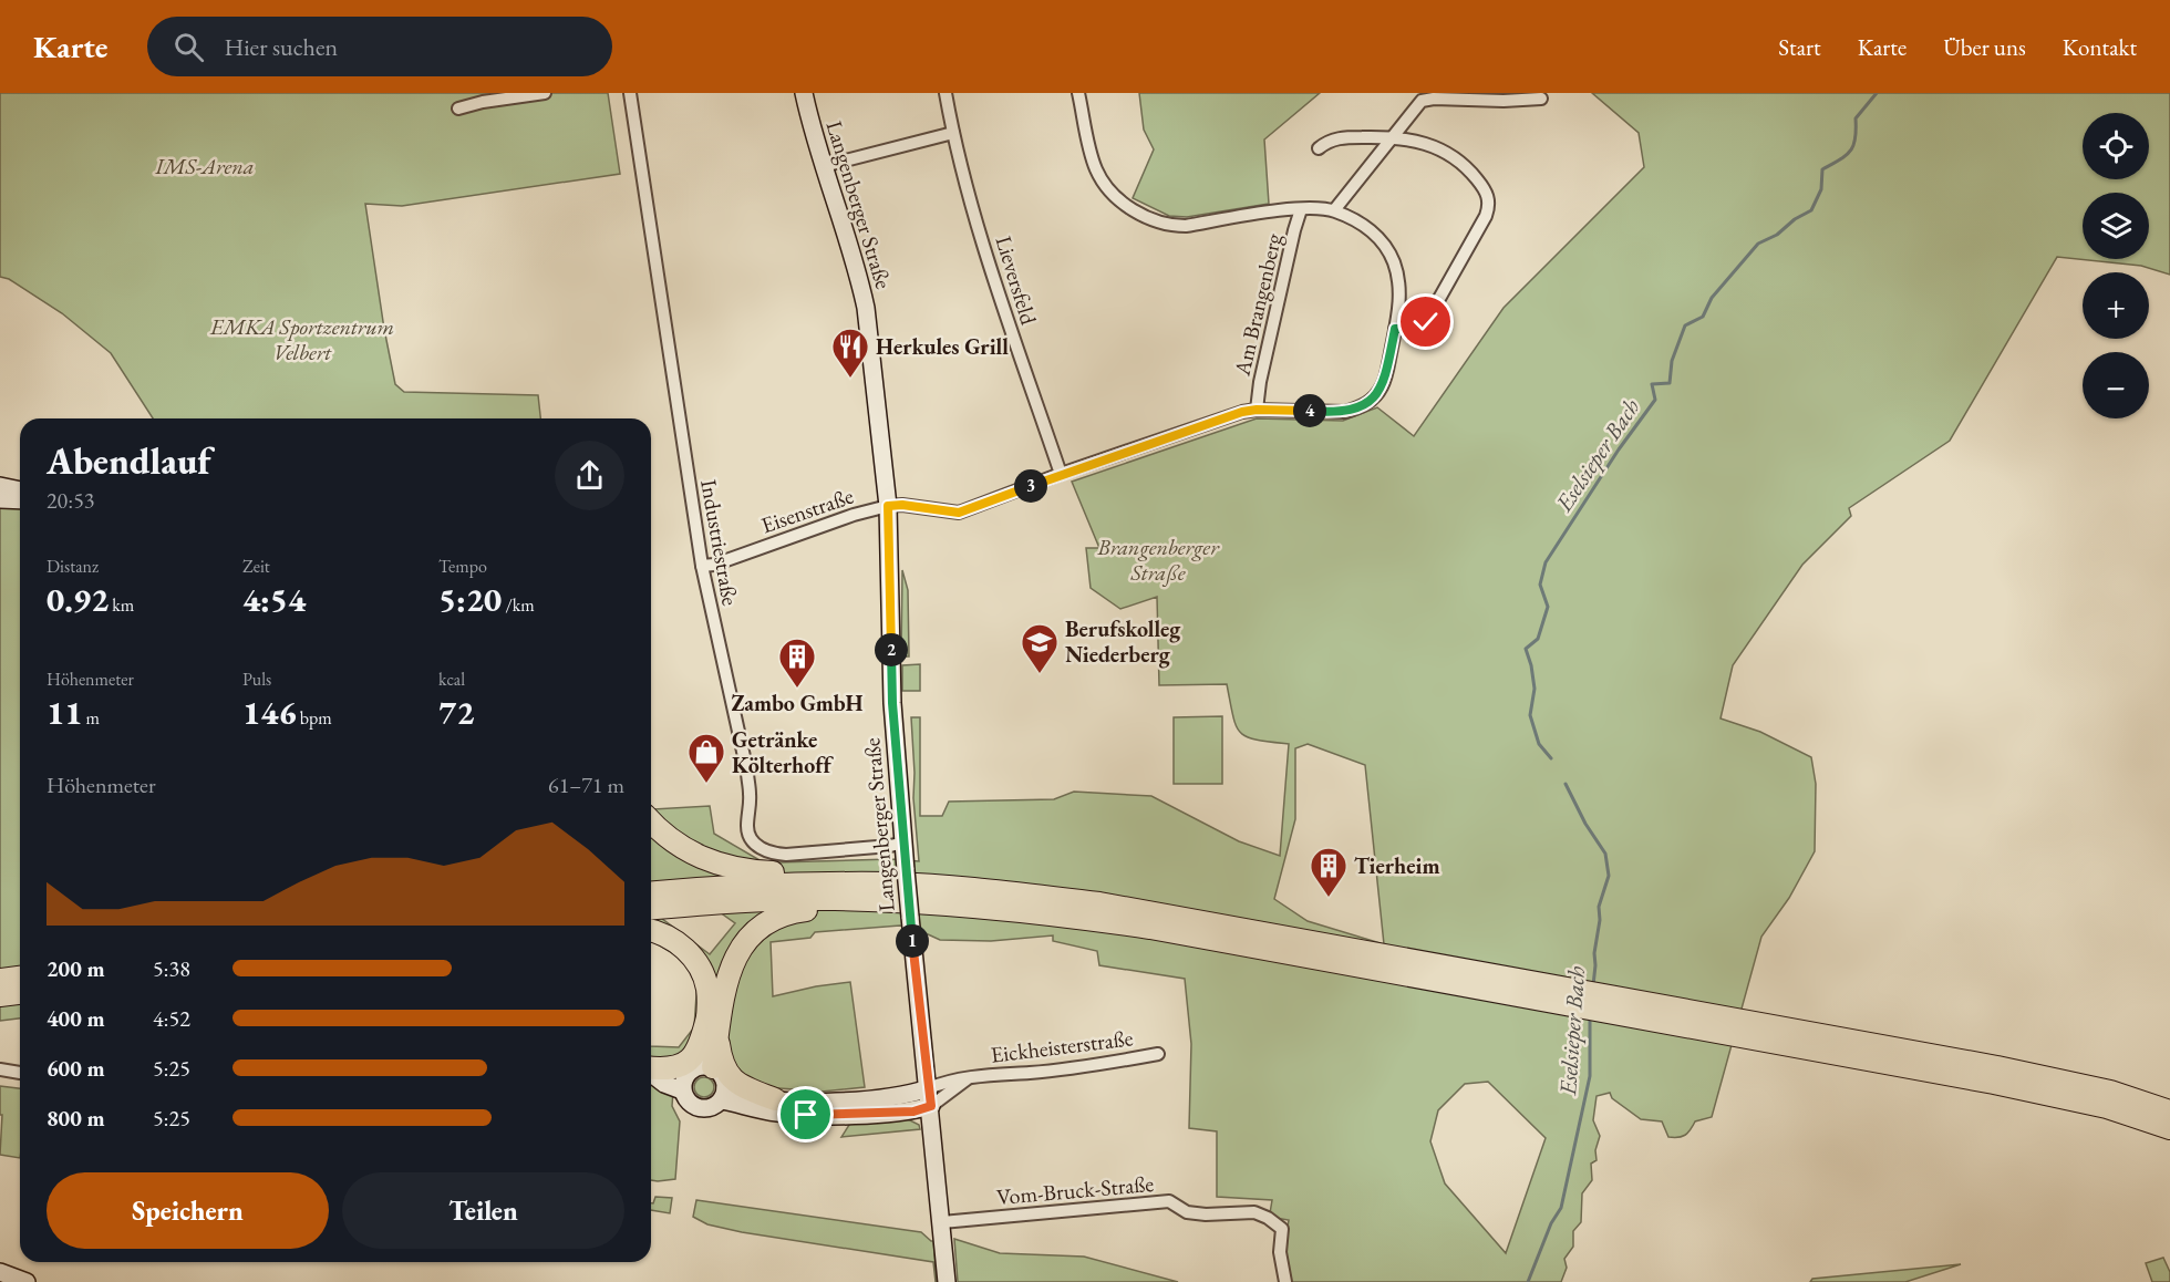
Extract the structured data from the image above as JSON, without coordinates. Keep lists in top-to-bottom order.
{
  "streets": {
    "main road": ["Langenberger Straße"],
    "street": [
      "Lieversfeld",
      "Am Brangenberg",
      "Eisenstraße",
      "Industriestraße",
      "Eickheisterstraße",
      "Vom-Bruck-Straße"
    ]
  },
  "crossings": [
    ["Langenberger Straße", "Eisenstraße"],
    ["Langenberger Straße", "Industriestraße"],
    ["Langenberger Straße", "Eickheisterstraße"],
    ["Langenberger Straße", "Vom-Bruck-Straße"],
    ["Eisenstraße", "Industriestraße"]
  ],
  "water": ["Eselsieper Bach"],
  "parks": ["IMS-Arena", "EMKA Sportzentrum Velbert", "Brangenberger Straße"],
  "places": {
    "restaurant": ["Herkules Grill"],
    "school or university": ["Berufskolleg Niederberg"],
    "building": ["Zambo GmbH", "Tierheim"],
    "shop": ["Getränke Költerhoff"]
  },
  "page": {
    "header": "Karte",
    "search": "Hier suchen",
    "nav": [
      "Start",
      "Karte",
      "Über uns",
      "Kontakt"
    ],
    "map_buttons": ["+", "−"],
    "pins": [
      "4",
      "3",
      "2",
      "1"
    ],
    "heading": ["Abendlauf", "20:53"],
    "stats": [
      ["Distanz", "0.92 km"],
      ["Zeit", "4:54"],
      ["Tempo", "5:20 /km"],
      ["Höhenmeter", "11 m"],
      ["Puls", "146 bpm"],
      ["kcal", "72"]
    ],
    "chart": ["Höhenmeter", "61–71 m"],
    "list": [
      {
        "name": "200 m",
        "note": "5:38"
      },
      {
        "name": "400 m",
        "note": "4:52"
      },
      {
        "name": "600 m",
        "note": "5:25"
      },
      {
        "name": "800 m",
        "note": "5:25"
      }
    ],
    "buttons": ["Speichern", "Teilen"]
  }
}
